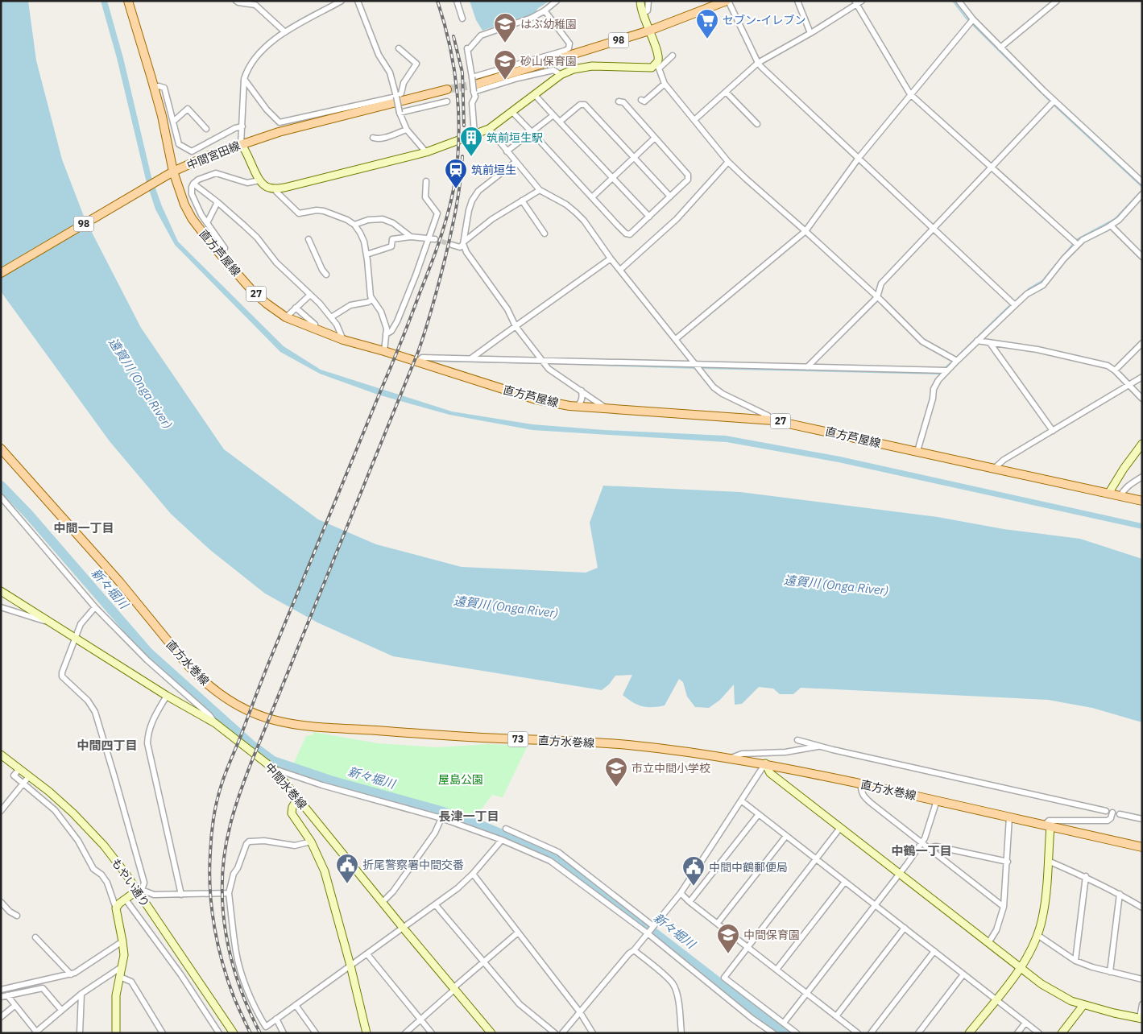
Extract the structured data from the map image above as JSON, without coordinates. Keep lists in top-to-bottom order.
{
  "streets": {
    "main road": [
      "98",
      "中間宮田線",
      "直方芦屋線",
      "27",
      "直方水巻線",
      "73"
    ],
    "street": ["中間水巻線", "もやい通り"]
  },
  "crossings": [
    ["中間宮田線", "直方芦屋線"]
  ],
  "districts": [
    "中間一丁目",
    "中間四丁目",
    "長津一丁目",
    "中鶴一丁目"
  ],
  "water": ["遠賀川 (Onga River)", "新々堀川"],
  "parks": ["屋島公園"],
  "places": {
    "supermarket": ["セブン-イレブン"],
    "school or university": [
      "はぶ幼稚園",
      "砂山保育園",
      "市立中間小学校",
      "中間保育園"
    ],
    "building": ["筑前垣生駅"],
    "station": ["筑前垣生"],
    "public building": ["折尾警察署中間交番", "中間中鶴郵便局"]
  }
}
